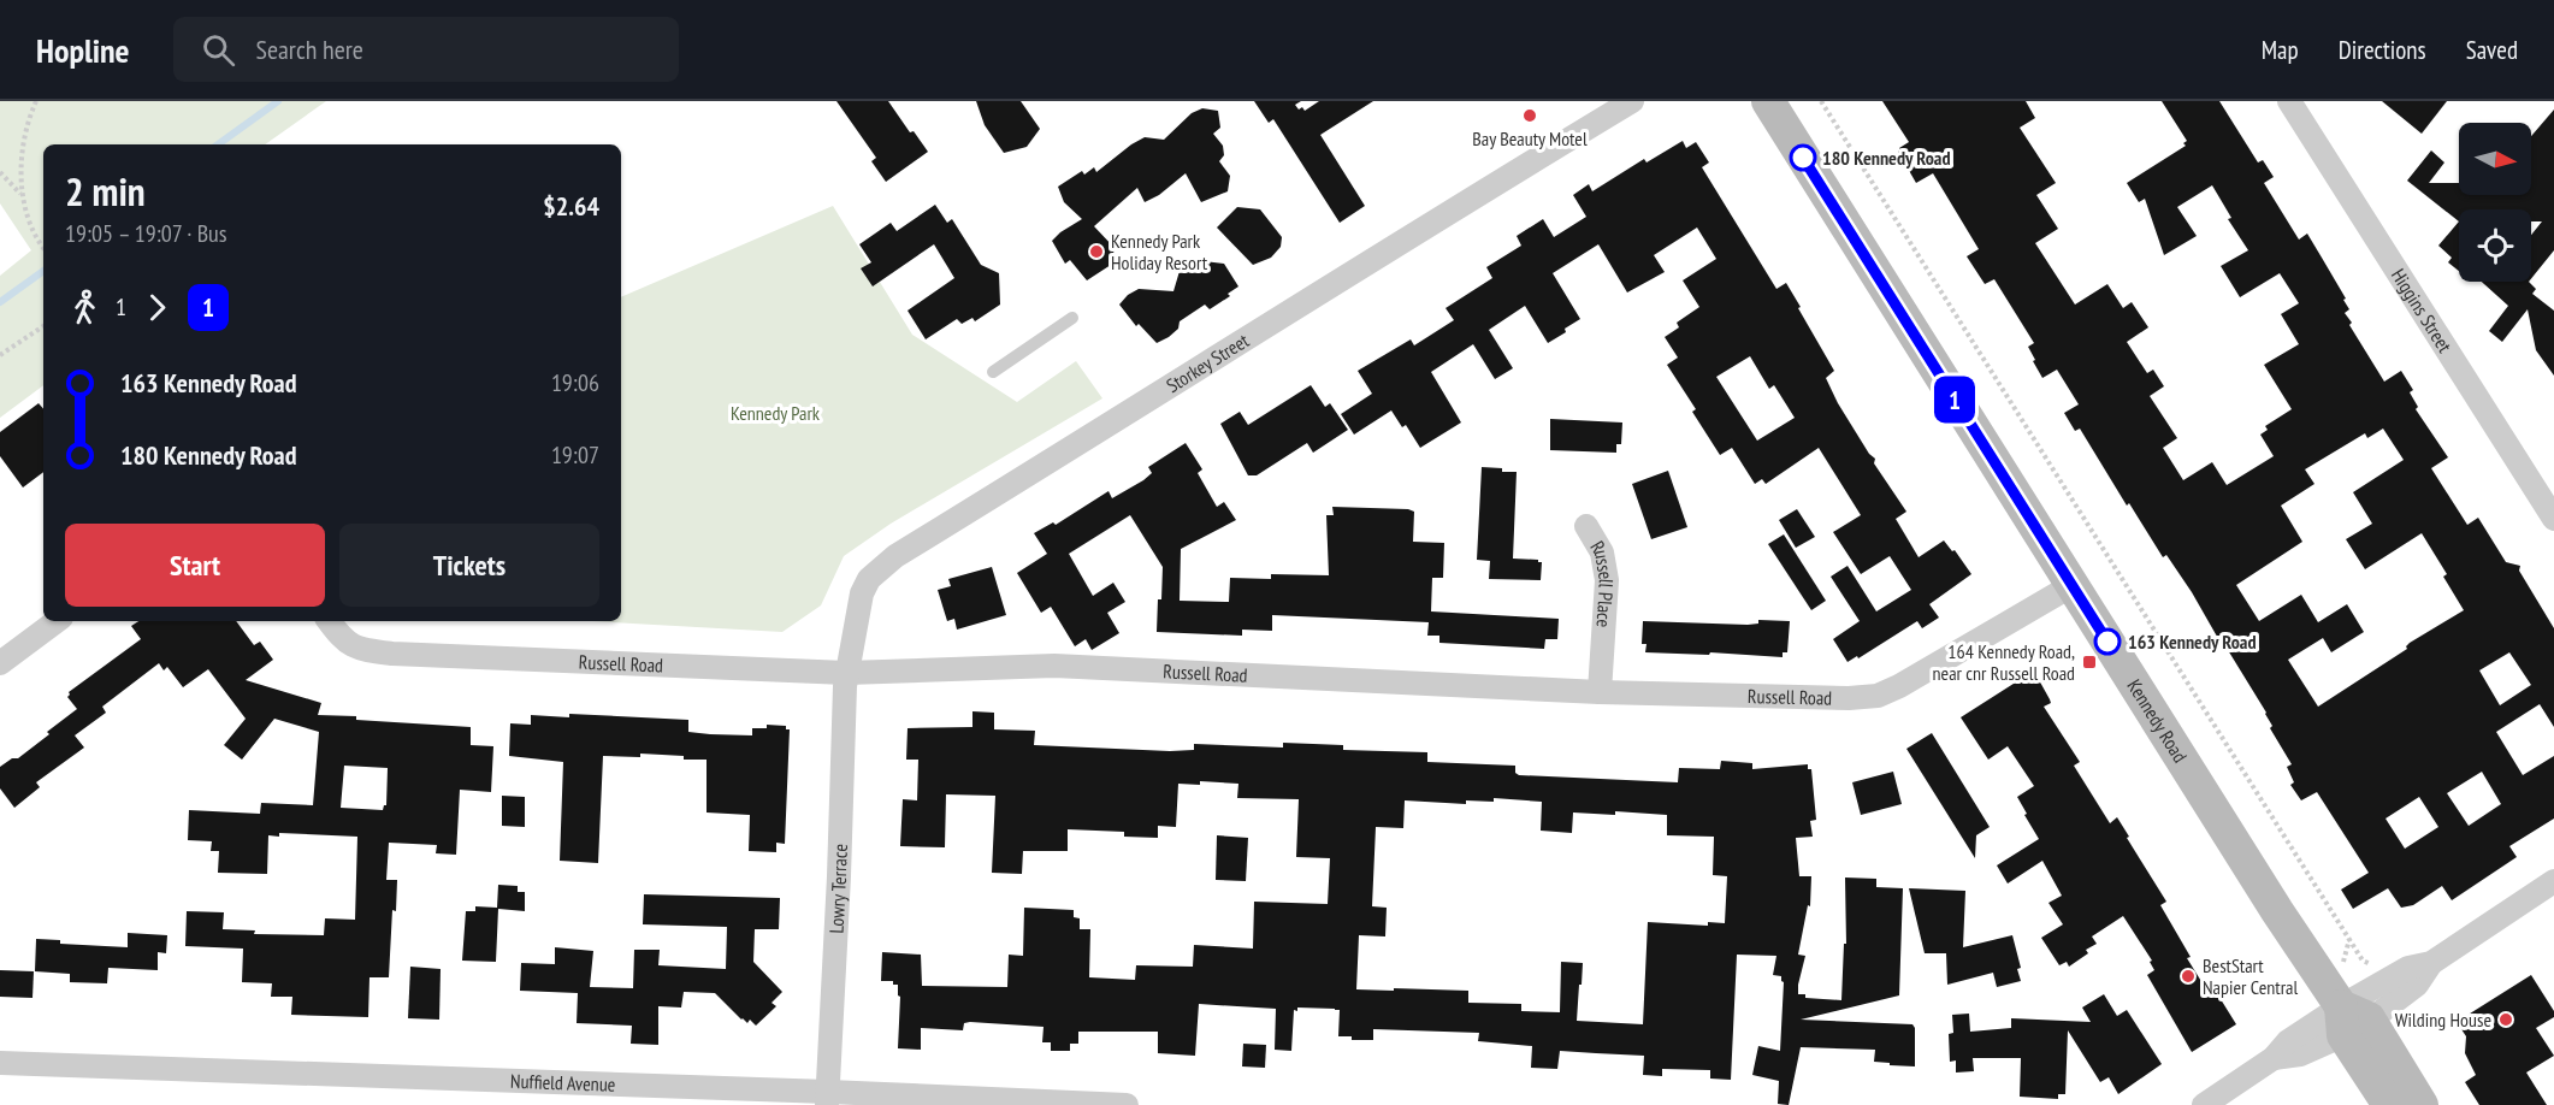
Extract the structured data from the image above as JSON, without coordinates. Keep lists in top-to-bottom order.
{
  "streets": {
    "main road": ["Kennedy Road"],
    "street": [
      "Higgins Street",
      "Storkey Street",
      "Russell Place",
      "Russell Road",
      "Lowry Terrace",
      "Nuffield Avenue"
    ]
  },
  "crossings": [
    ["Storkey Street", "Russell Road"],
    ["Storkey Street", "Lowry Terrace"],
    ["Russell Place", "Russell Road"],
    ["Russell Road", "Kennedy Road"],
    ["Russell Road", "Lowry Terrace"],
    ["Lowry Terrace", "Nuffield Avenue"]
  ],
  "parks": ["Kennedy Park"],
  "places": {
    "other": [
      "Bay Beauty Motel",
      "180 Kennedy Road",
      "Kennedy Park Holiday Resort",
      "163 Kennedy Road",
      "BestStart Napier Central",
      "Wilding House"
    ],
    "transit": ["164 Kennedy Road, near cnr Russell Road"]
  },
  "lines": ["bus line 1"],
  "north": "right",
  "page": {
    "header": "Hopline",
    "search": "Search here",
    "nav": ["Map", "Directions", "Saved"],
    "on_map": "1",
    "heading": ["2 min", "19:05 – 19:07 · Bus", "$2.64"],
    "legs": ["1", "1"],
    "list": [
      {
        "name": "163 Kennedy Road",
        "value": "19:06"
      },
      {
        "name": "180 Kennedy Road",
        "value": "19:07"
      }
    ],
    "buttons": ["Start", "Tickets"]
  }
}
